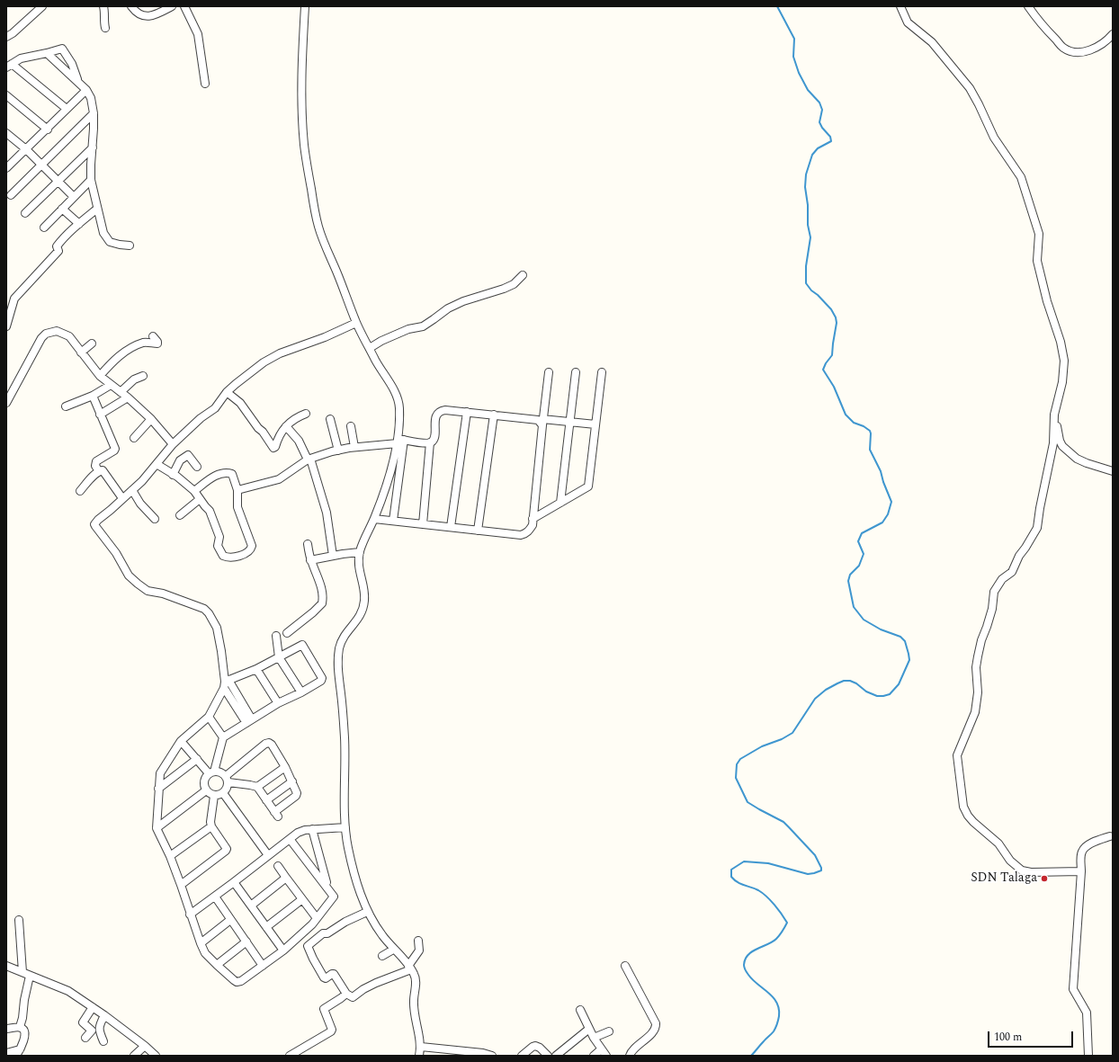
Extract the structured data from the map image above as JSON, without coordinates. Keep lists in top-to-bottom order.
{
  "places": ["SDN Talaga"],
  "scale_bar": "100 m"
}
